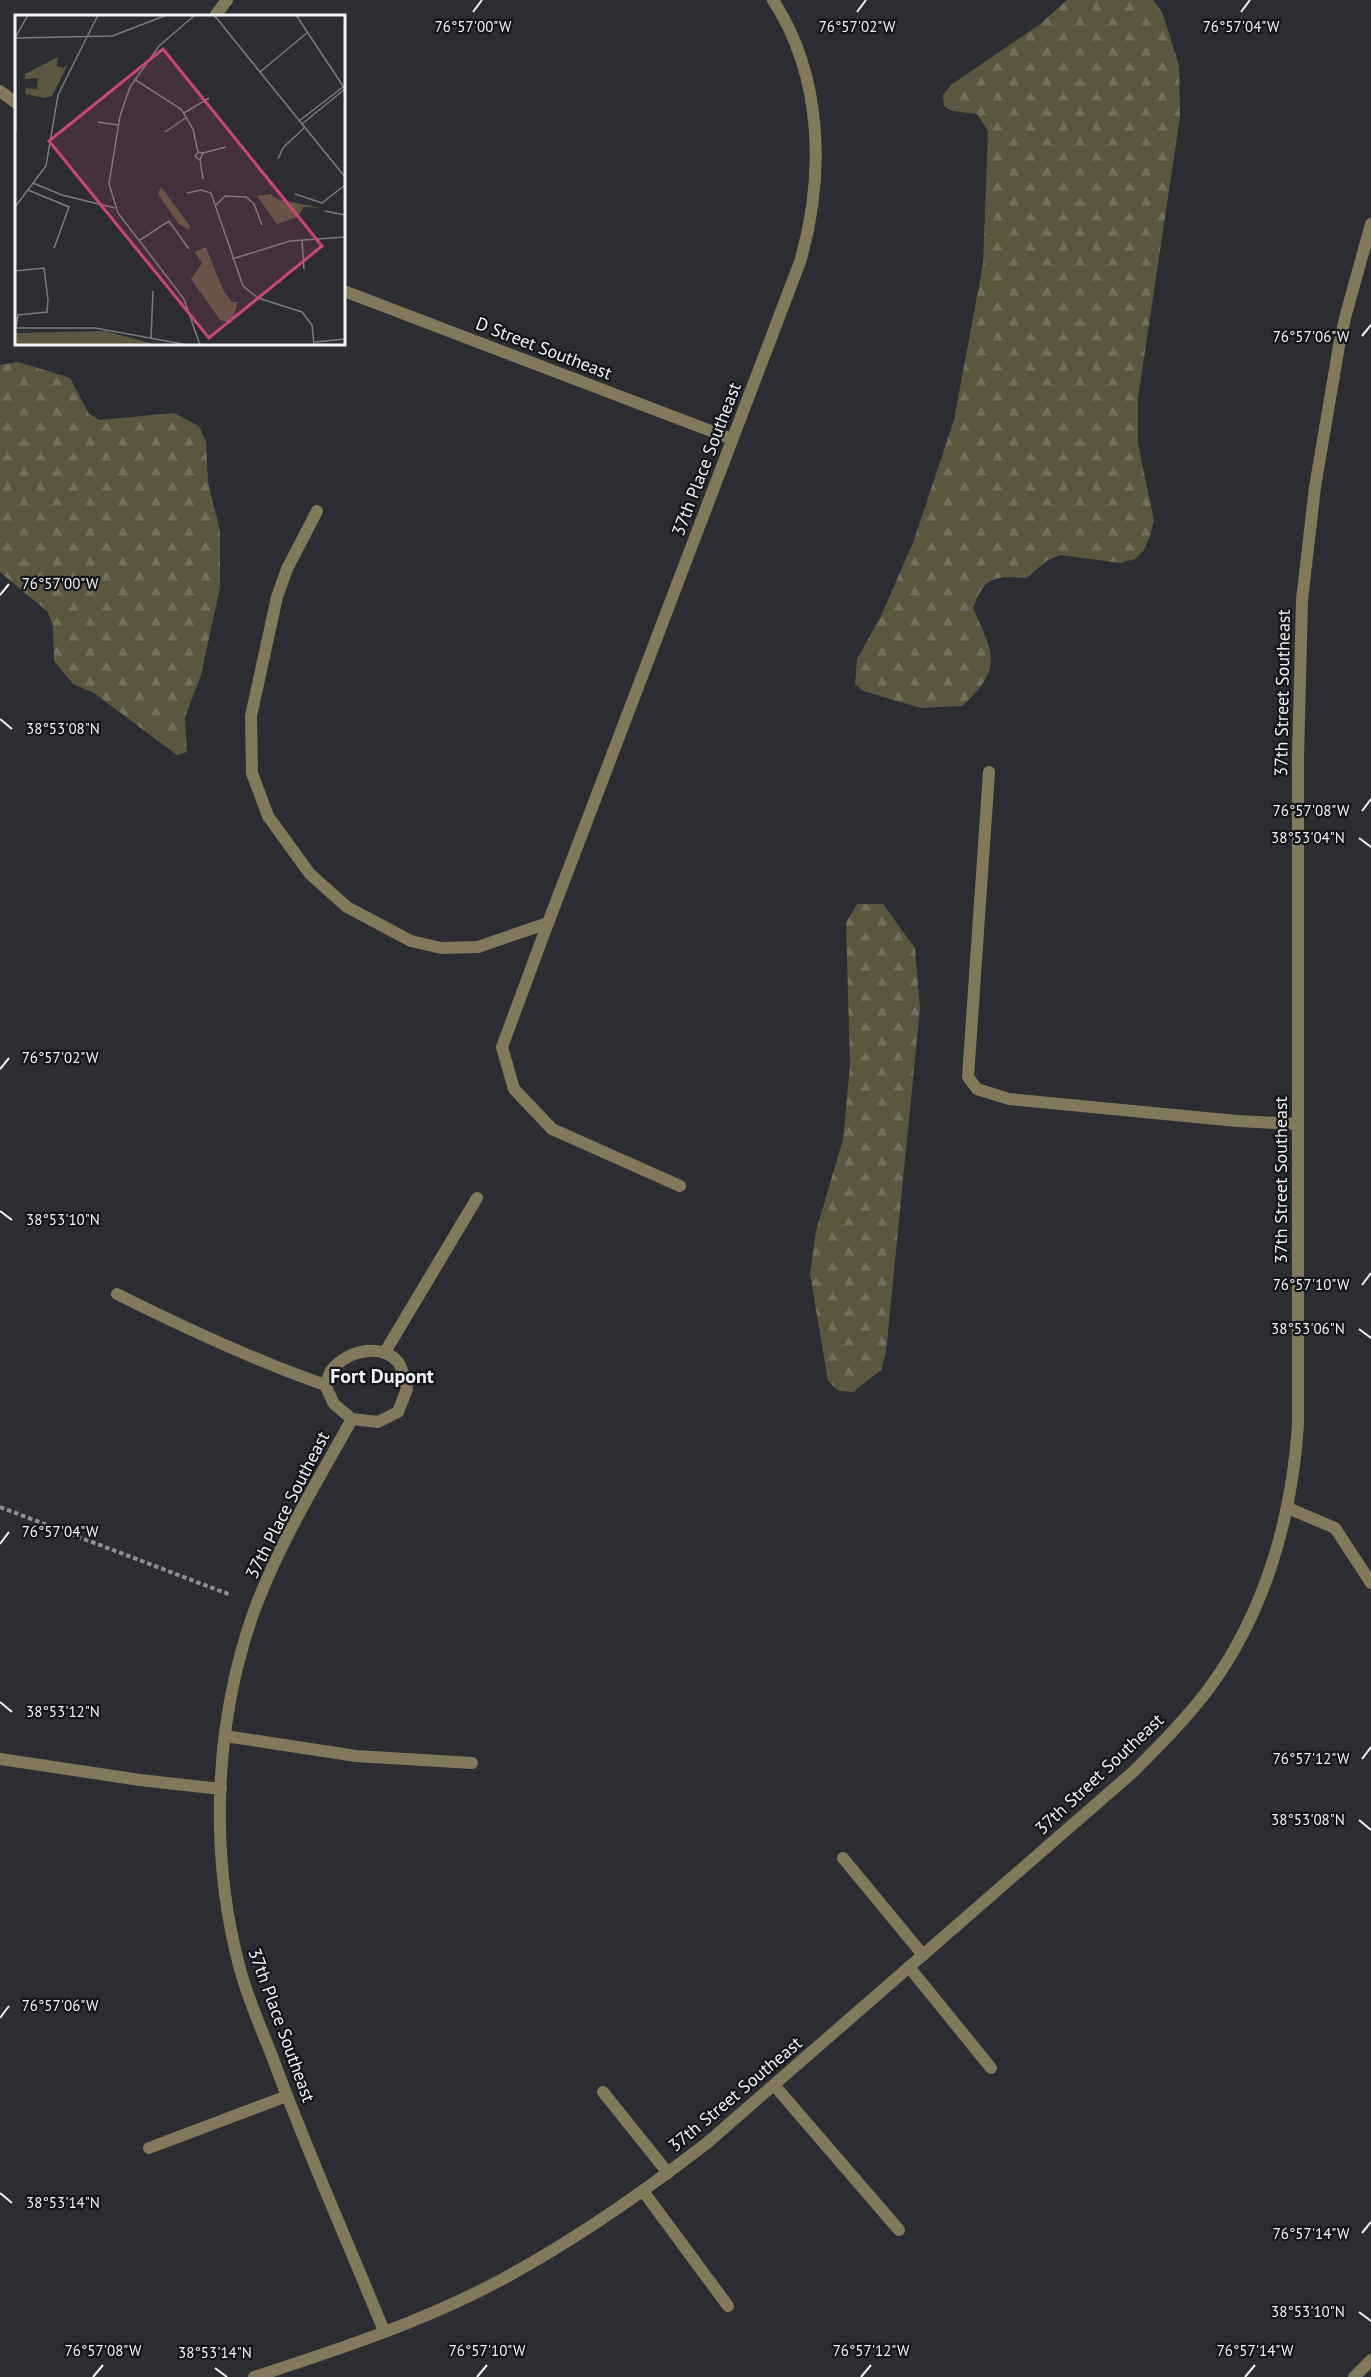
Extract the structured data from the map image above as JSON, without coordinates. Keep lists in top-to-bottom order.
{
  "streets": {
    "street": ["D Street Southeast", "37th Place Southeast", "37th Street Southeast"]
  },
  "crossings": [
    ["D Street Southeast", "37th Place Southeast"],
    ["37th Place Southeast", "37th Street Southeast"]
  ],
  "districts": ["Fort Dupont"],
  "coordinates": [
    "76°57'00\"W",
    "76°57'02\"W",
    "76°57'04\"W",
    "76°57'06\"W",
    "38°53'08\"N",
    "76°57'08\"W",
    "38°53'04\"N",
    "38°53'10\"N",
    "76°57'10\"W",
    "38°53'06\"N",
    "38°53'12\"N",
    "76°57'12\"W",
    "38°53'14\"N",
    "76°57'14\"W"
  ]
}
